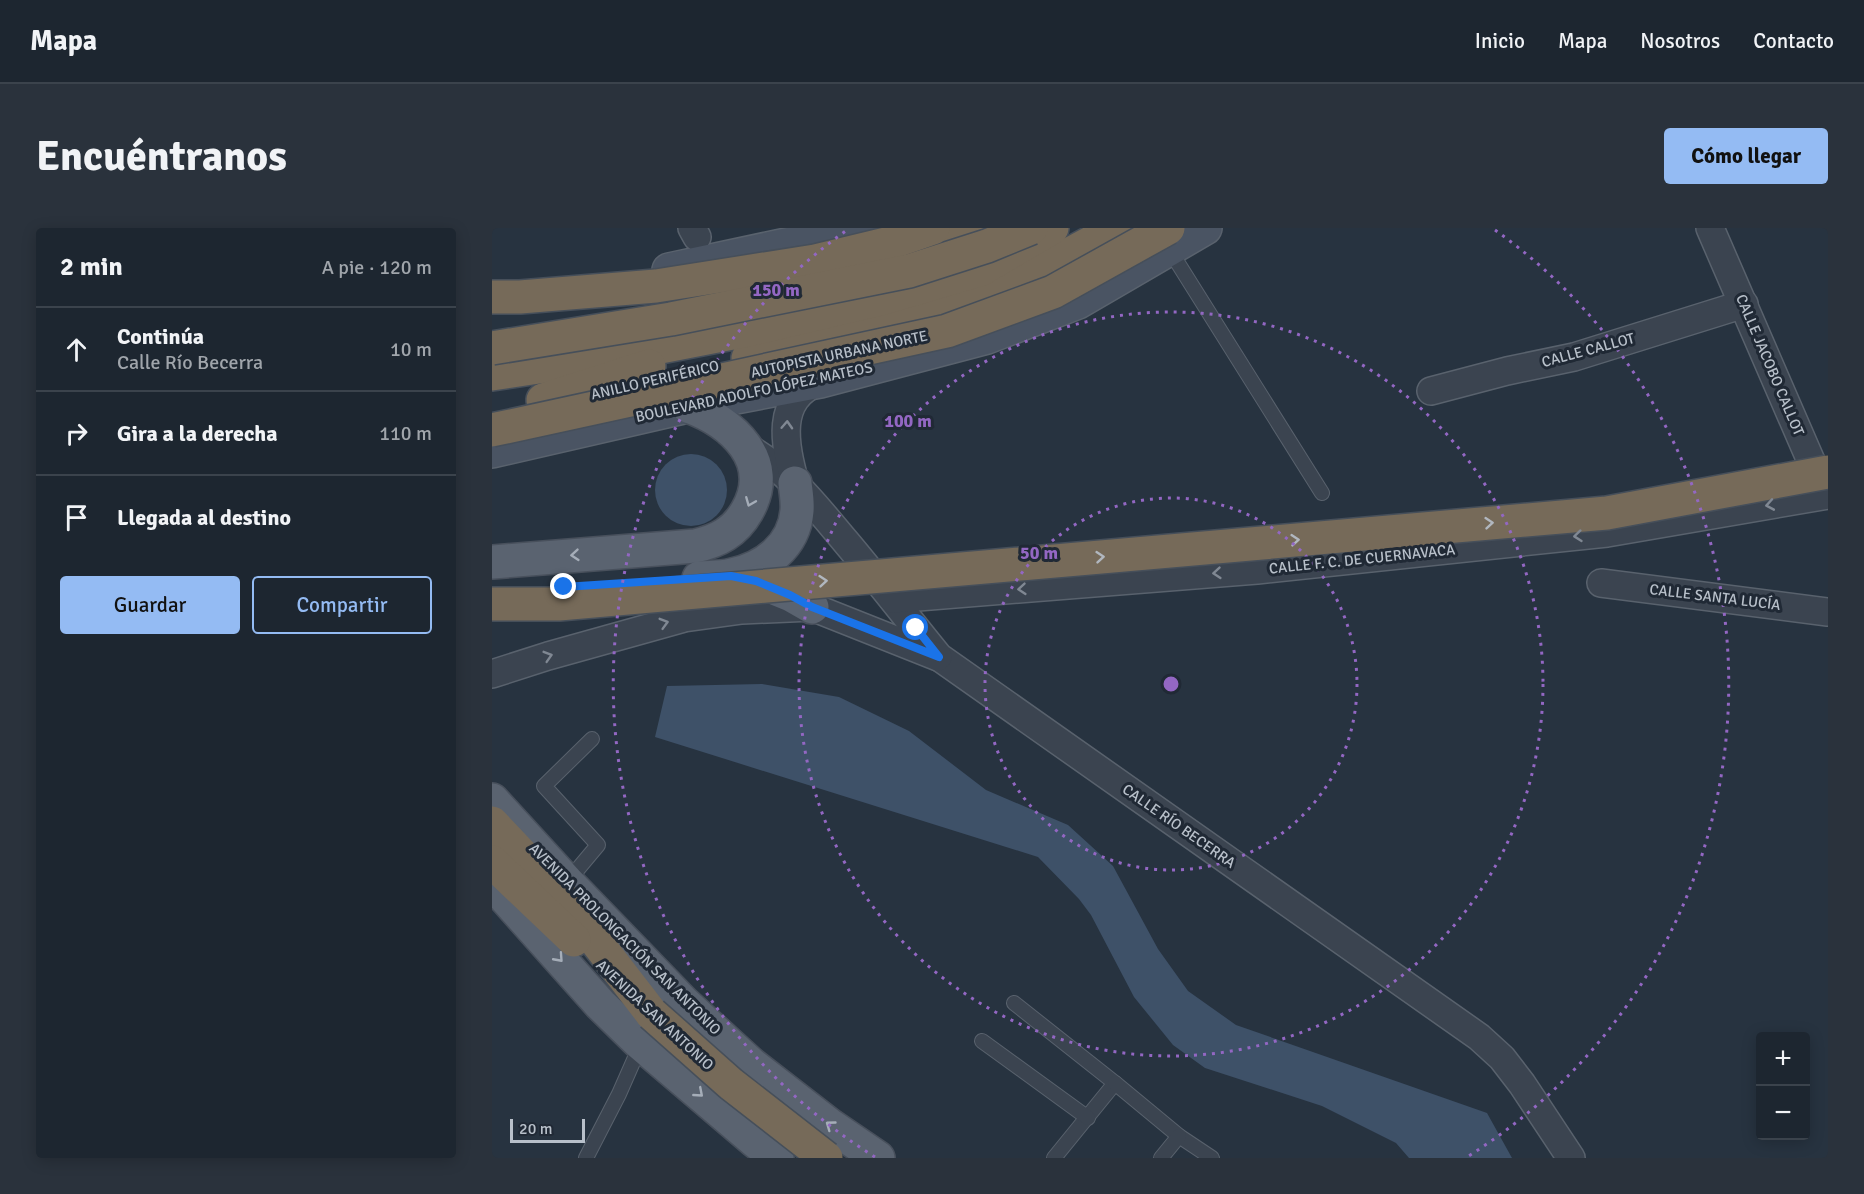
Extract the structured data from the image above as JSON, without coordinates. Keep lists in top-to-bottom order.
{
  "streets": {
    "highway": ["AUTOPISTA URBANA NORTE", "ANILLO PERIFÉRICO", "AVENIDA SAN ANTONIO"],
    "main road": ["BOULEVARD ADOLFO LÓPEZ MATEOS", "AVENIDA PROLONGACIÓN SAN ANTONIO"],
    "street": [
      "CALLE CALLOT",
      "CALLE JACOBO CALLOT",
      "CALLE F. C. DE CUERNAVACA",
      "CALLE SANTA LUCÍA",
      "CALLE RÍO BECERRA"
    ]
  },
  "crossings": [
    ["CALLE CALLOT", "CALLE JACOBO CALLOT"],
    ["AUTOPISTA URBANA NORTE", "BOULEVARD ADOLFO LÓPEZ MATEOS"],
    ["CALLE JACOBO CALLOT", "CALLE F. C. DE CUERNAVACA"],
    ["BOULEVARD ADOLFO LÓPEZ MATEOS", "CALLE RÍO BECERRA"],
    ["CALLE F. C. DE CUERNAVACA", "CALLE RÍO BECERRA"]
  ],
  "one_way": ["CALLE F. C. DE CUERNAVACA"],
  "scale_bar": "20 m",
  "page": {
    "header": "Mapa",
    "nav": [
      "Inicio",
      "Mapa",
      "Nosotros",
      "Contacto"
    ],
    "buttons": [
      "Cómo llegar",
      ["Guardar", "Compartir"]
    ],
    "title": "Encuéntranos",
    "heading": ["2 min", "A pie · 120 m"],
    "list": [
      ["Continúa", "Calle Río Becerra", "10 m"],
      ["Gira a la derecha", "110 m"],
      "Llegada al destino"
    ],
    "map_buttons": ["+", "−"],
    "scale": "20 m"
  },
  "rings": ["150 m", "100 m", "50 m"]
}
